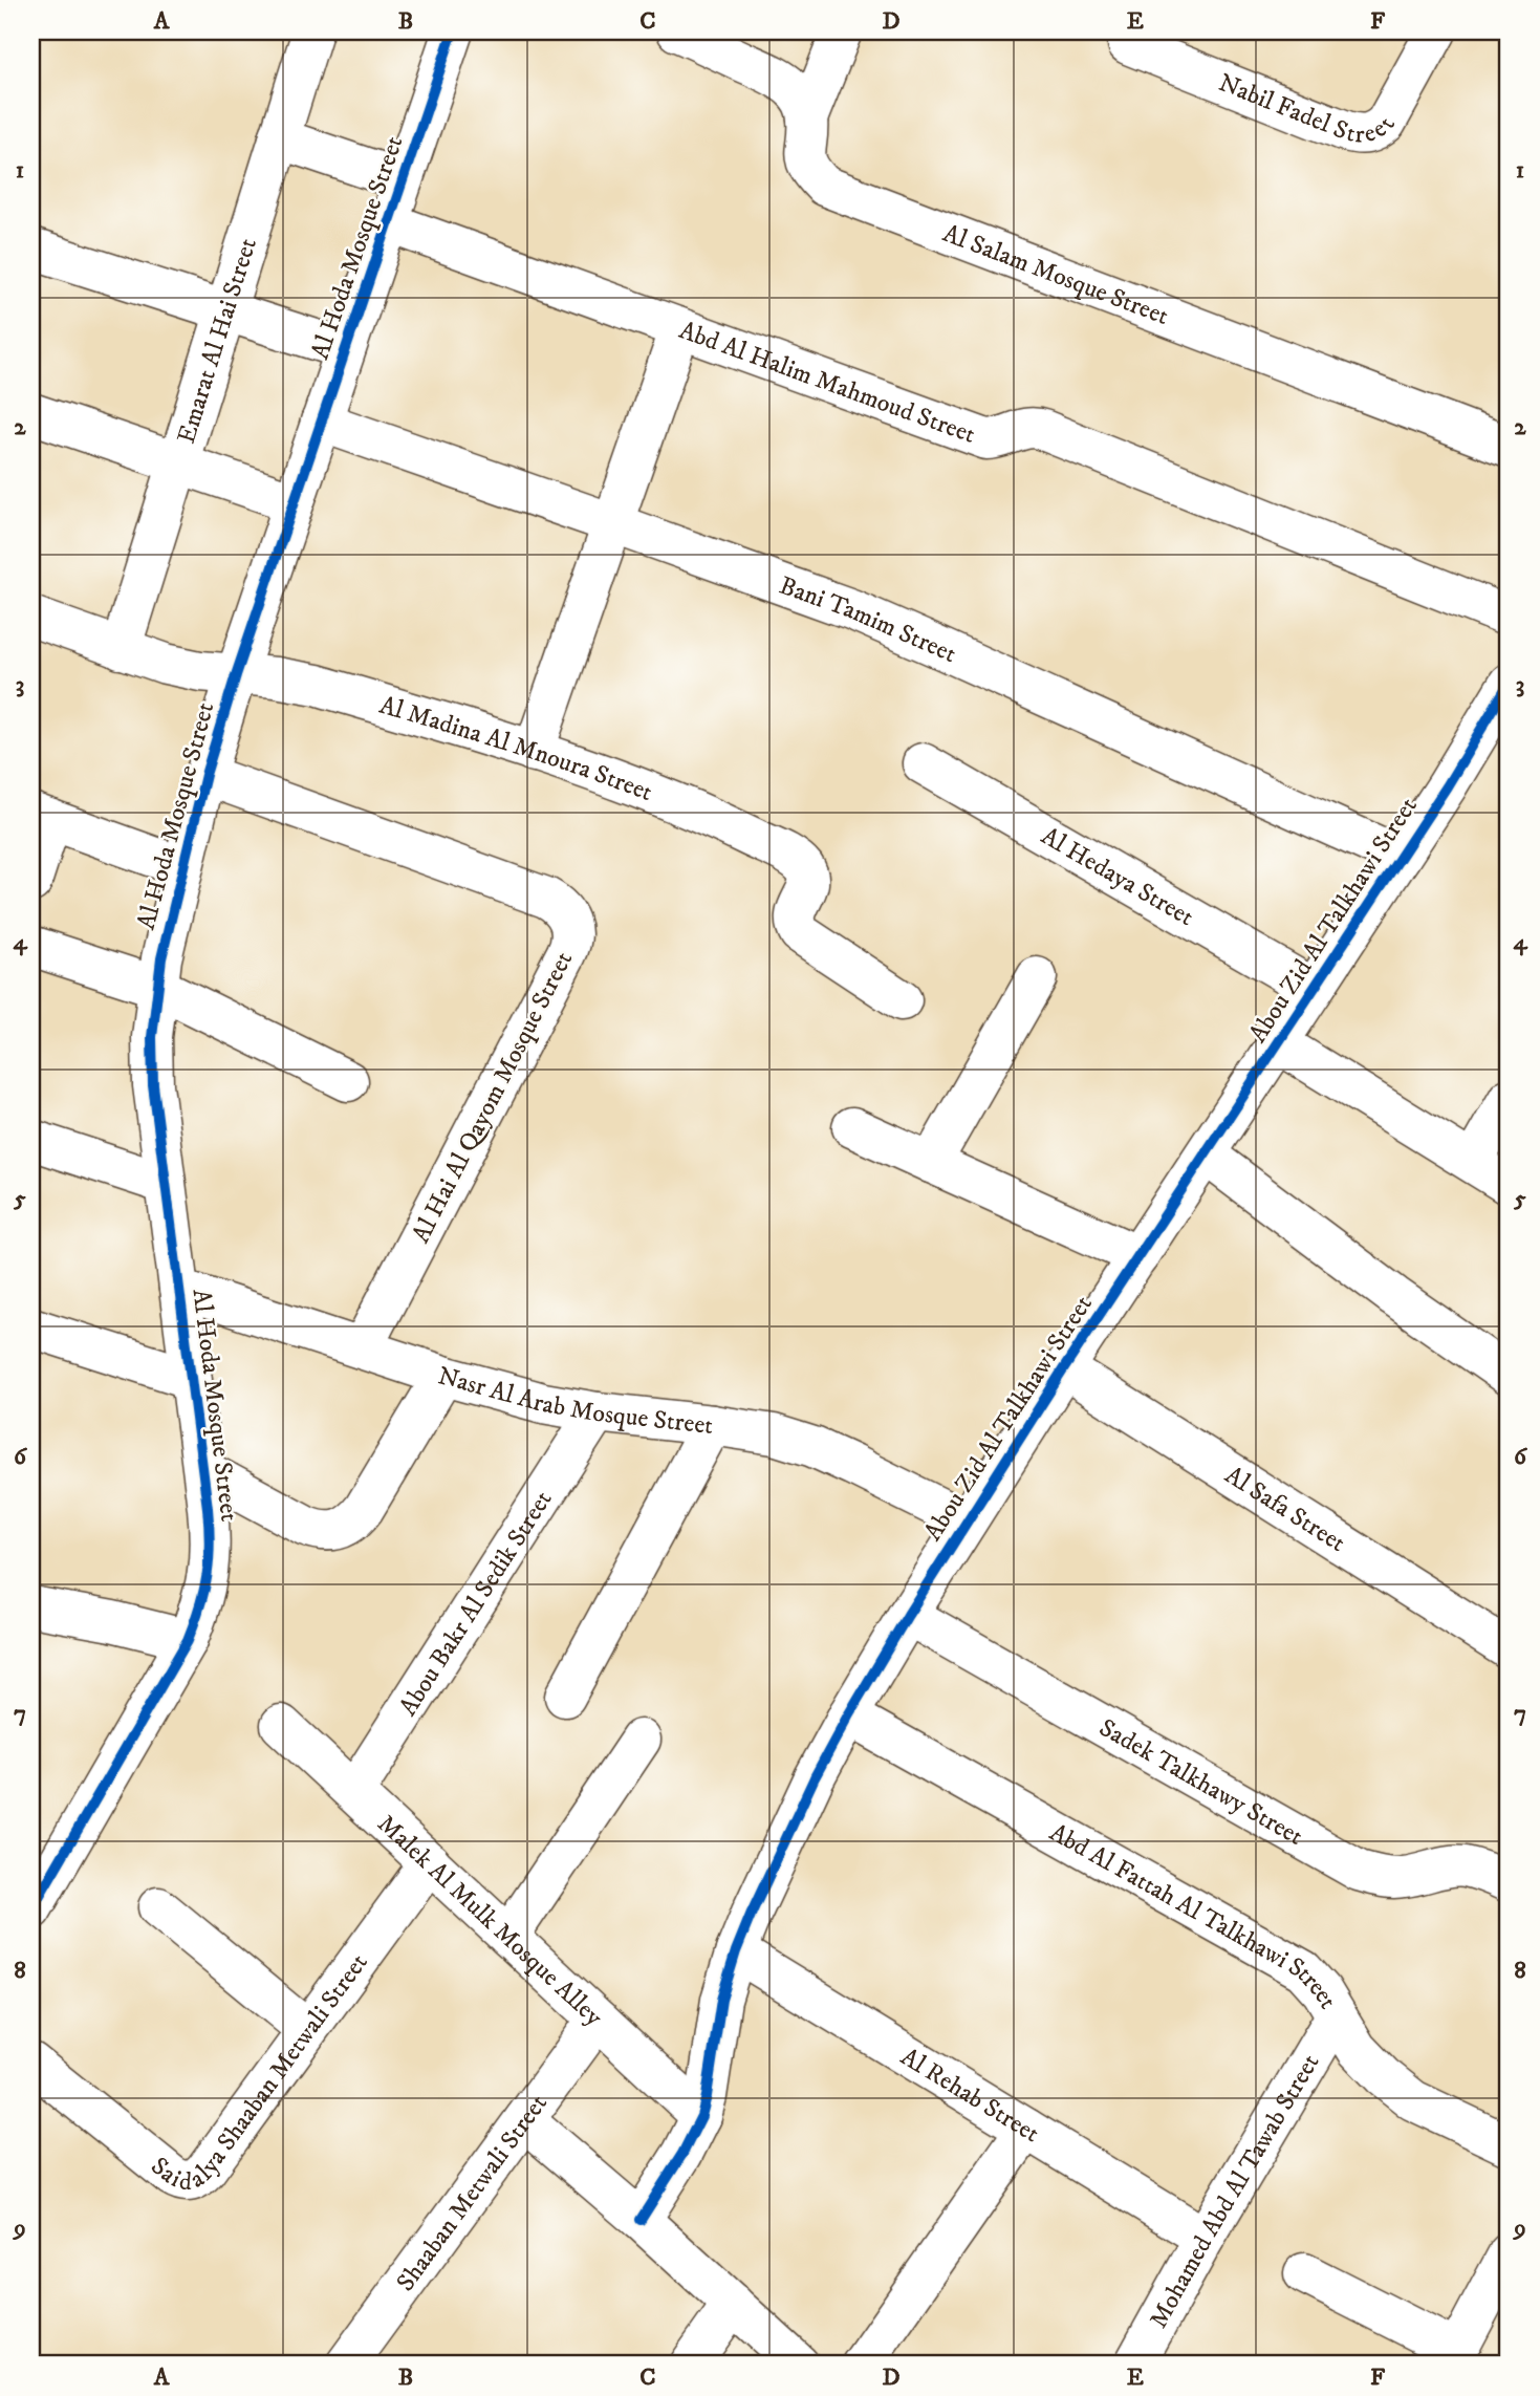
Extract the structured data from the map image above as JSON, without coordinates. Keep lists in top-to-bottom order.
{
  "streets": {
    "street": [
      "Nabil Fadel Street",
      "Al Hoda Mosque Street",
      "Al Salam Mosque Street",
      "Emarat Al Hai Street",
      "Abd Al Halim Mahmoud Street",
      "Bani Tamim Street",
      "Al Madina Al Mnoura Street",
      "Al Hedaya Street",
      "Abou Zid Al Talkhawi Street",
      "Al Hai Al Qayom Mosque Street",
      "Nasr Al Arab Mosque Street",
      "Al Safa Street",
      "Abou Bakr Al Sedik Street",
      "Sadek Talkhawy Street",
      "Malek Al Mulk Mosque Alley",
      "Abd Al Fattah Al Talkhawi Street",
      "Saidalya Shaaban Metwali Street",
      "Al Rehab Street",
      "Mohamed Abd Al Tawab Street",
      "Shaaban Metwali Street"
    ]
  },
  "crossings": [
    ["Al Hoda Mosque Street", "Abd Al Halim Mahmoud Street"],
    ["Al Hoda Mosque Street", "Bani Tamim Street"],
    ["Al Hoda Mosque Street", "Al Madina Al Mnoura Street"],
    ["Al Hoda Mosque Street", "Al Hai Al Qayom Mosque Street"],
    ["Al Hoda Mosque Street", "Nasr Al Arab Mosque Street"],
    ["Emarat Al Hai Street", "Al Madina Al Mnoura Street"],
    ["Bani Tamim Street", "Abou Zid Al Talkhawi Street"],
    ["Al Hedaya Street", "Abou Zid Al Talkhawi Street"],
    ["Abou Zid Al Talkhawi Street", "Nasr Al Arab Mosque Street"],
    ["Abou Zid Al Talkhawi Street", "Al Safa Street"],
    ["Abou Zid Al Talkhawi Street", "Sadek Talkhawy Street"],
    ["Abou Zid Al Talkhawi Street", "Malek Al Mulk Mosque Alley"],
    ["Abou Zid Al Talkhawi Street", "Abd Al Fattah Al Talkhawi Street"],
    ["Abou Zid Al Talkhawi Street", "Al Rehab Street"],
    ["Al Hai Al Qayom Mosque Street", "Nasr Al Arab Mosque Street"],
    ["Nasr Al Arab Mosque Street", "Abou Bakr Al Sedik Street"],
    ["Abou Bakr Al Sedik Street", "Malek Al Mulk Mosque Alley"],
    ["Malek Al Mulk Mosque Alley", "Saidalya Shaaban Metwali Street"],
    ["Malek Al Mulk Mosque Alley", "Shaaban Metwali Street"],
    ["Abd Al Fattah Al Talkhawi Street", "Mohamed Abd Al Tawab Street"],
    ["Al Rehab Street", "Mohamed Abd Al Tawab Street"]
  ],
  "grid": {
    "columns": [
      "A",
      "B",
      "C",
      "D",
      "E",
      "F"
    ],
    "rows": [
      "1",
      "2",
      "3",
      "4",
      "5",
      "6",
      "7",
      "8",
      "9"
    ]
  }
}
